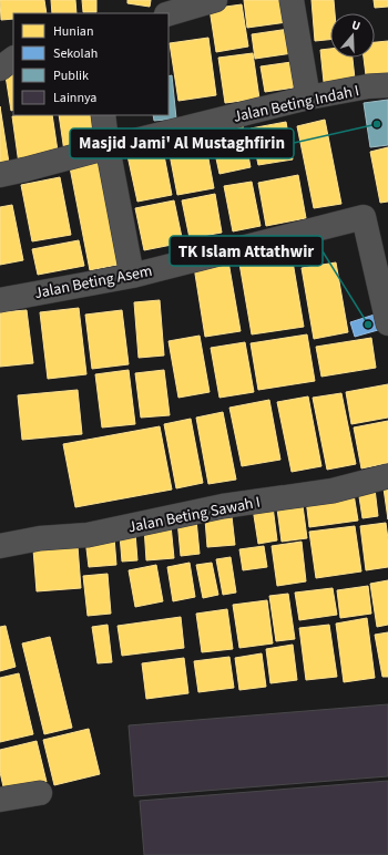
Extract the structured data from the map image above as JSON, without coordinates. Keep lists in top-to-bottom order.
{
  "streets": {
    "street": ["Jalan Beting Indah I", "Jalan Beting Asem", "Jalan Beting Sawah I"]
  },
  "places": ["Masjid Jami' Al Mustaghfirin", "TK Islam Attathwir"],
  "legend": [
    "Hunian",
    "Sekolah",
    "Publik",
    "Lainnya"
  ],
  "north": "top"
}
